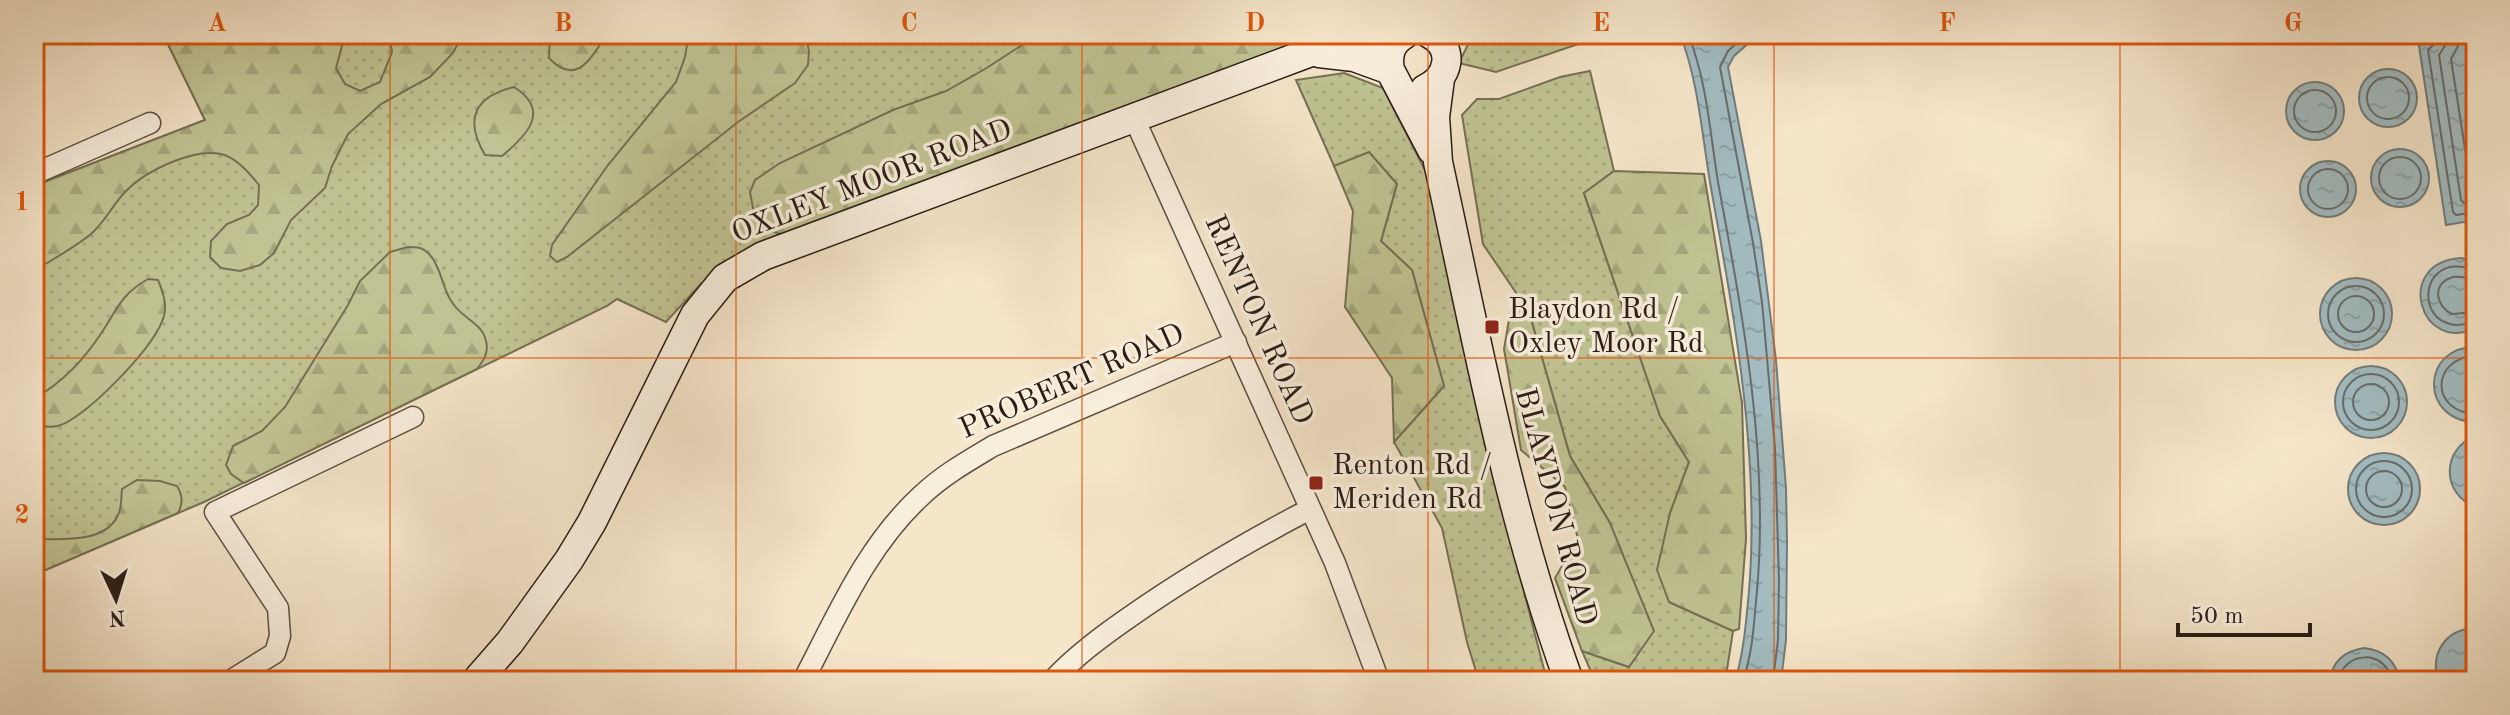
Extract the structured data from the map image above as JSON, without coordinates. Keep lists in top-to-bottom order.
{
  "streets": {
    "street": [
      "OXLEY MOOR ROAD",
      "RENTON ROAD",
      "PROBERT ROAD",
      "BLAYDON ROAD"
    ]
  },
  "crossings": [
    ["OXLEY MOOR ROAD", "RENTON ROAD"],
    ["OXLEY MOOR ROAD", "BLAYDON ROAD"],
    ["RENTON ROAD", "PROBERT ROAD"]
  ],
  "places": {
    "transit": ["Blaydon Rd / Oxley Moor Rd", "Renton Rd / Meriden Rd"]
  },
  "scale_bar": "50 m",
  "north": "bottom",
  "grid": {
    "columns": [
      "A",
      "B",
      "C",
      "D",
      "E",
      "F",
      "G"
    ],
    "rows": ["1", "2"]
  }
}
